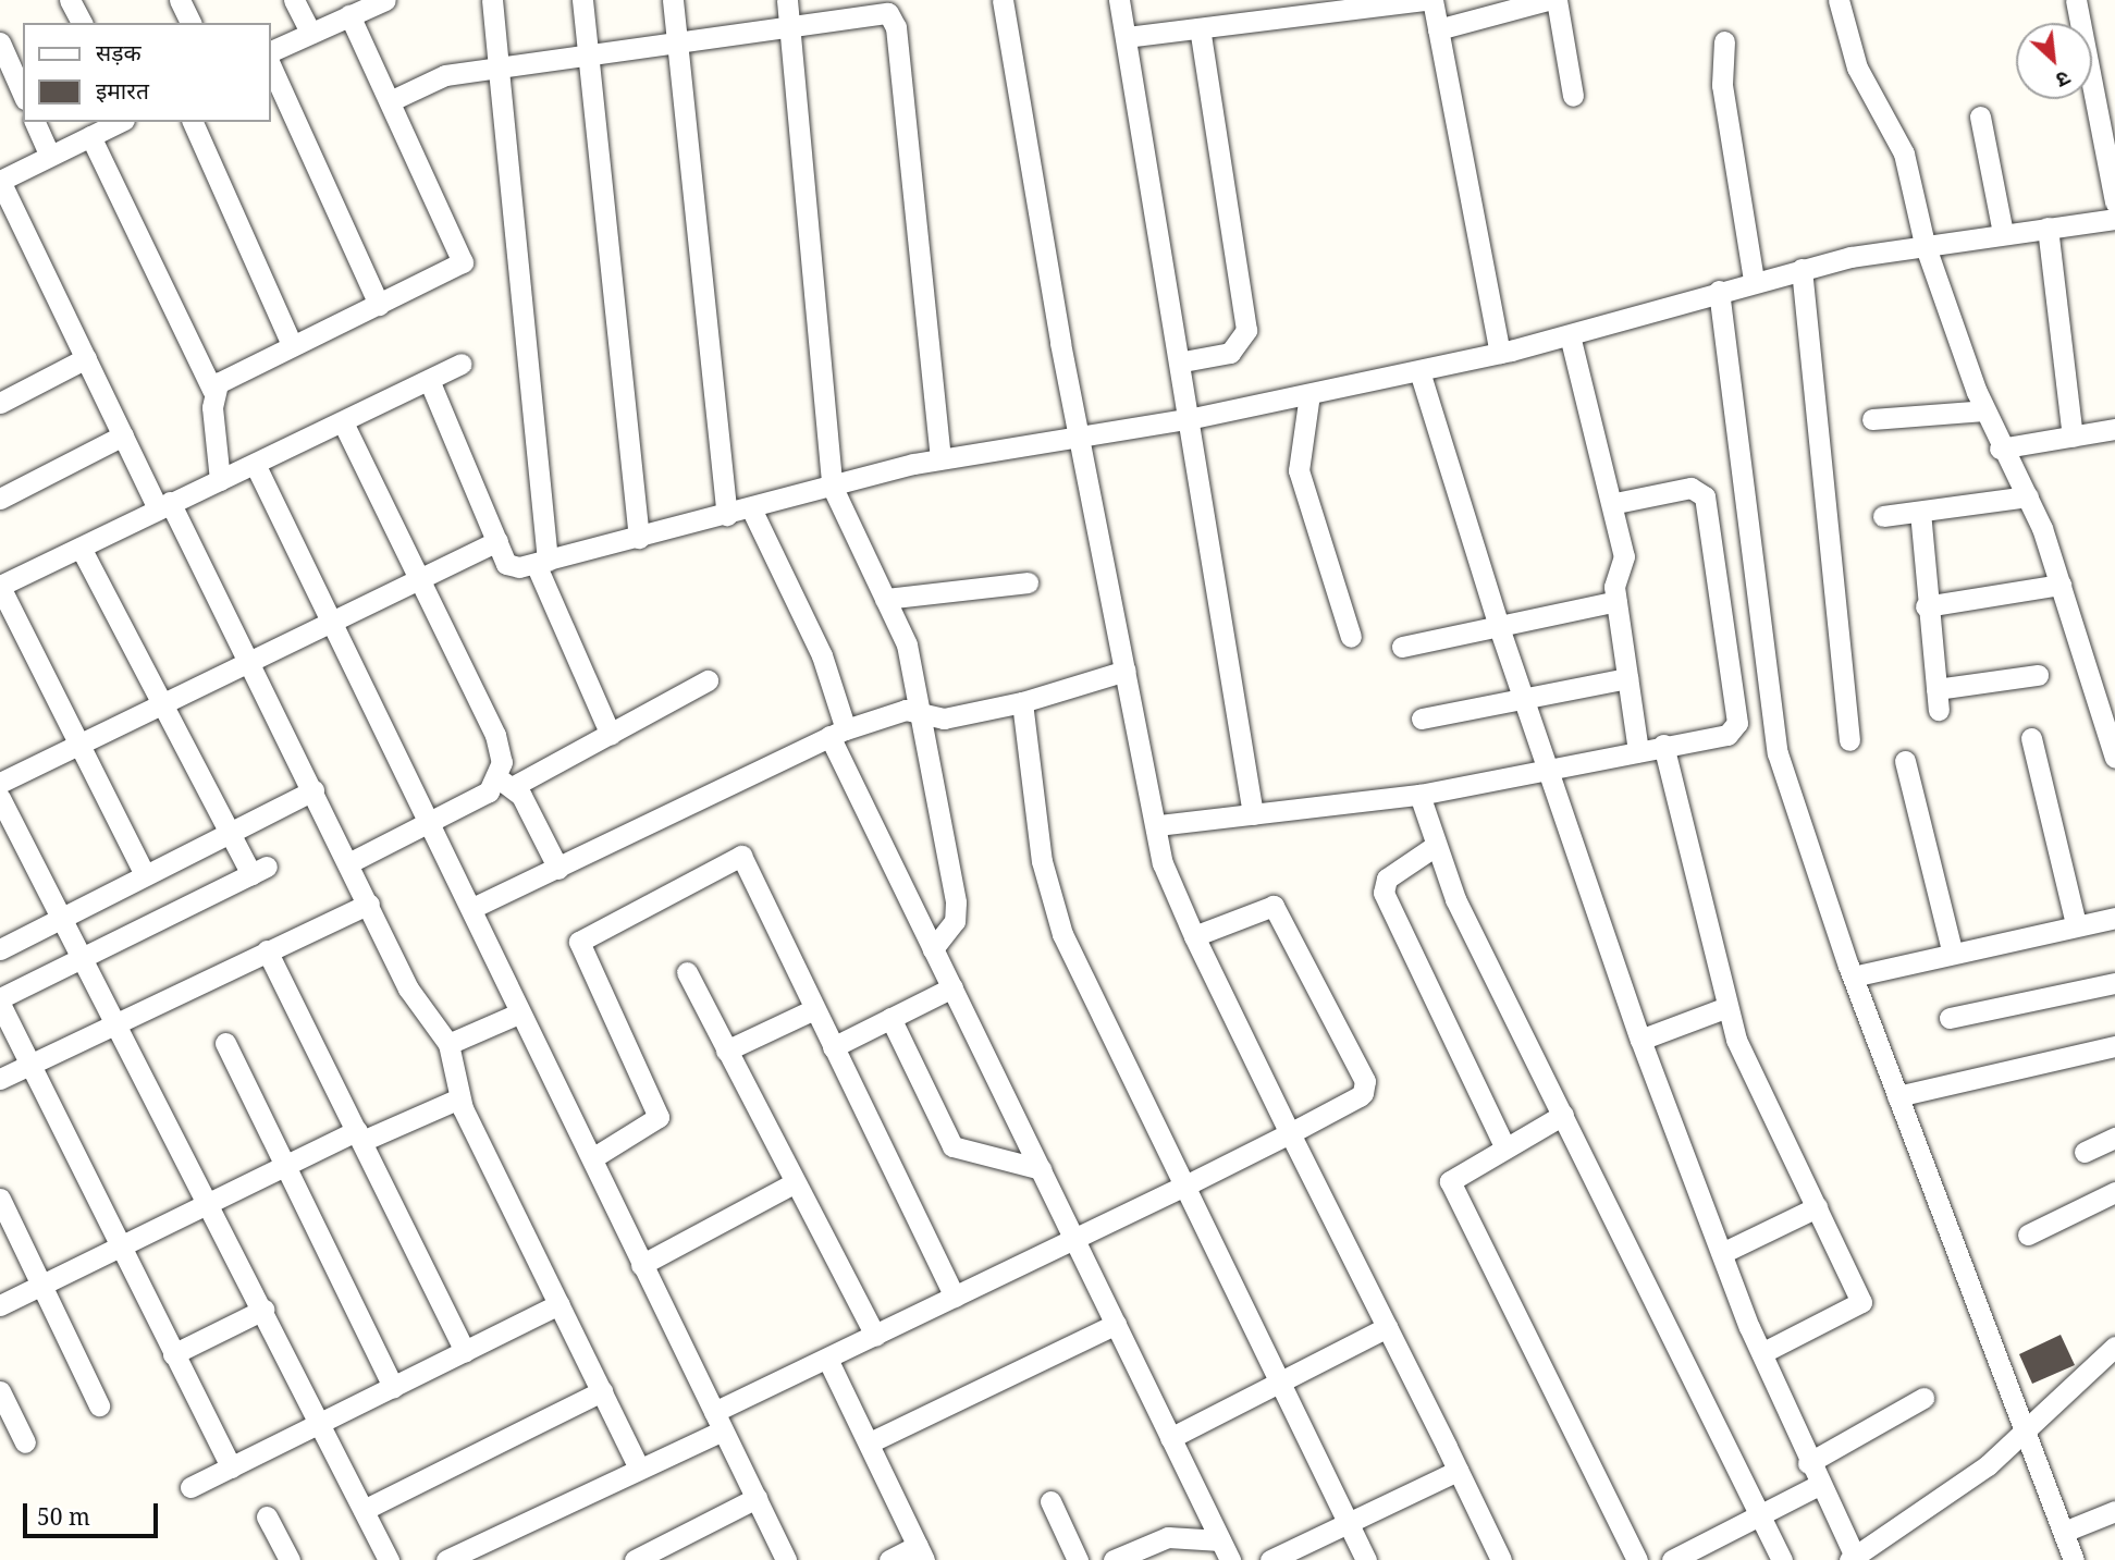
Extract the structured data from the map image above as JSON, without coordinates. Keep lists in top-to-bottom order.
{
  "legend": ["सड़क", "इमारत"],
  "scale_bar": "50 m",
  "north": "bottom right"
}
